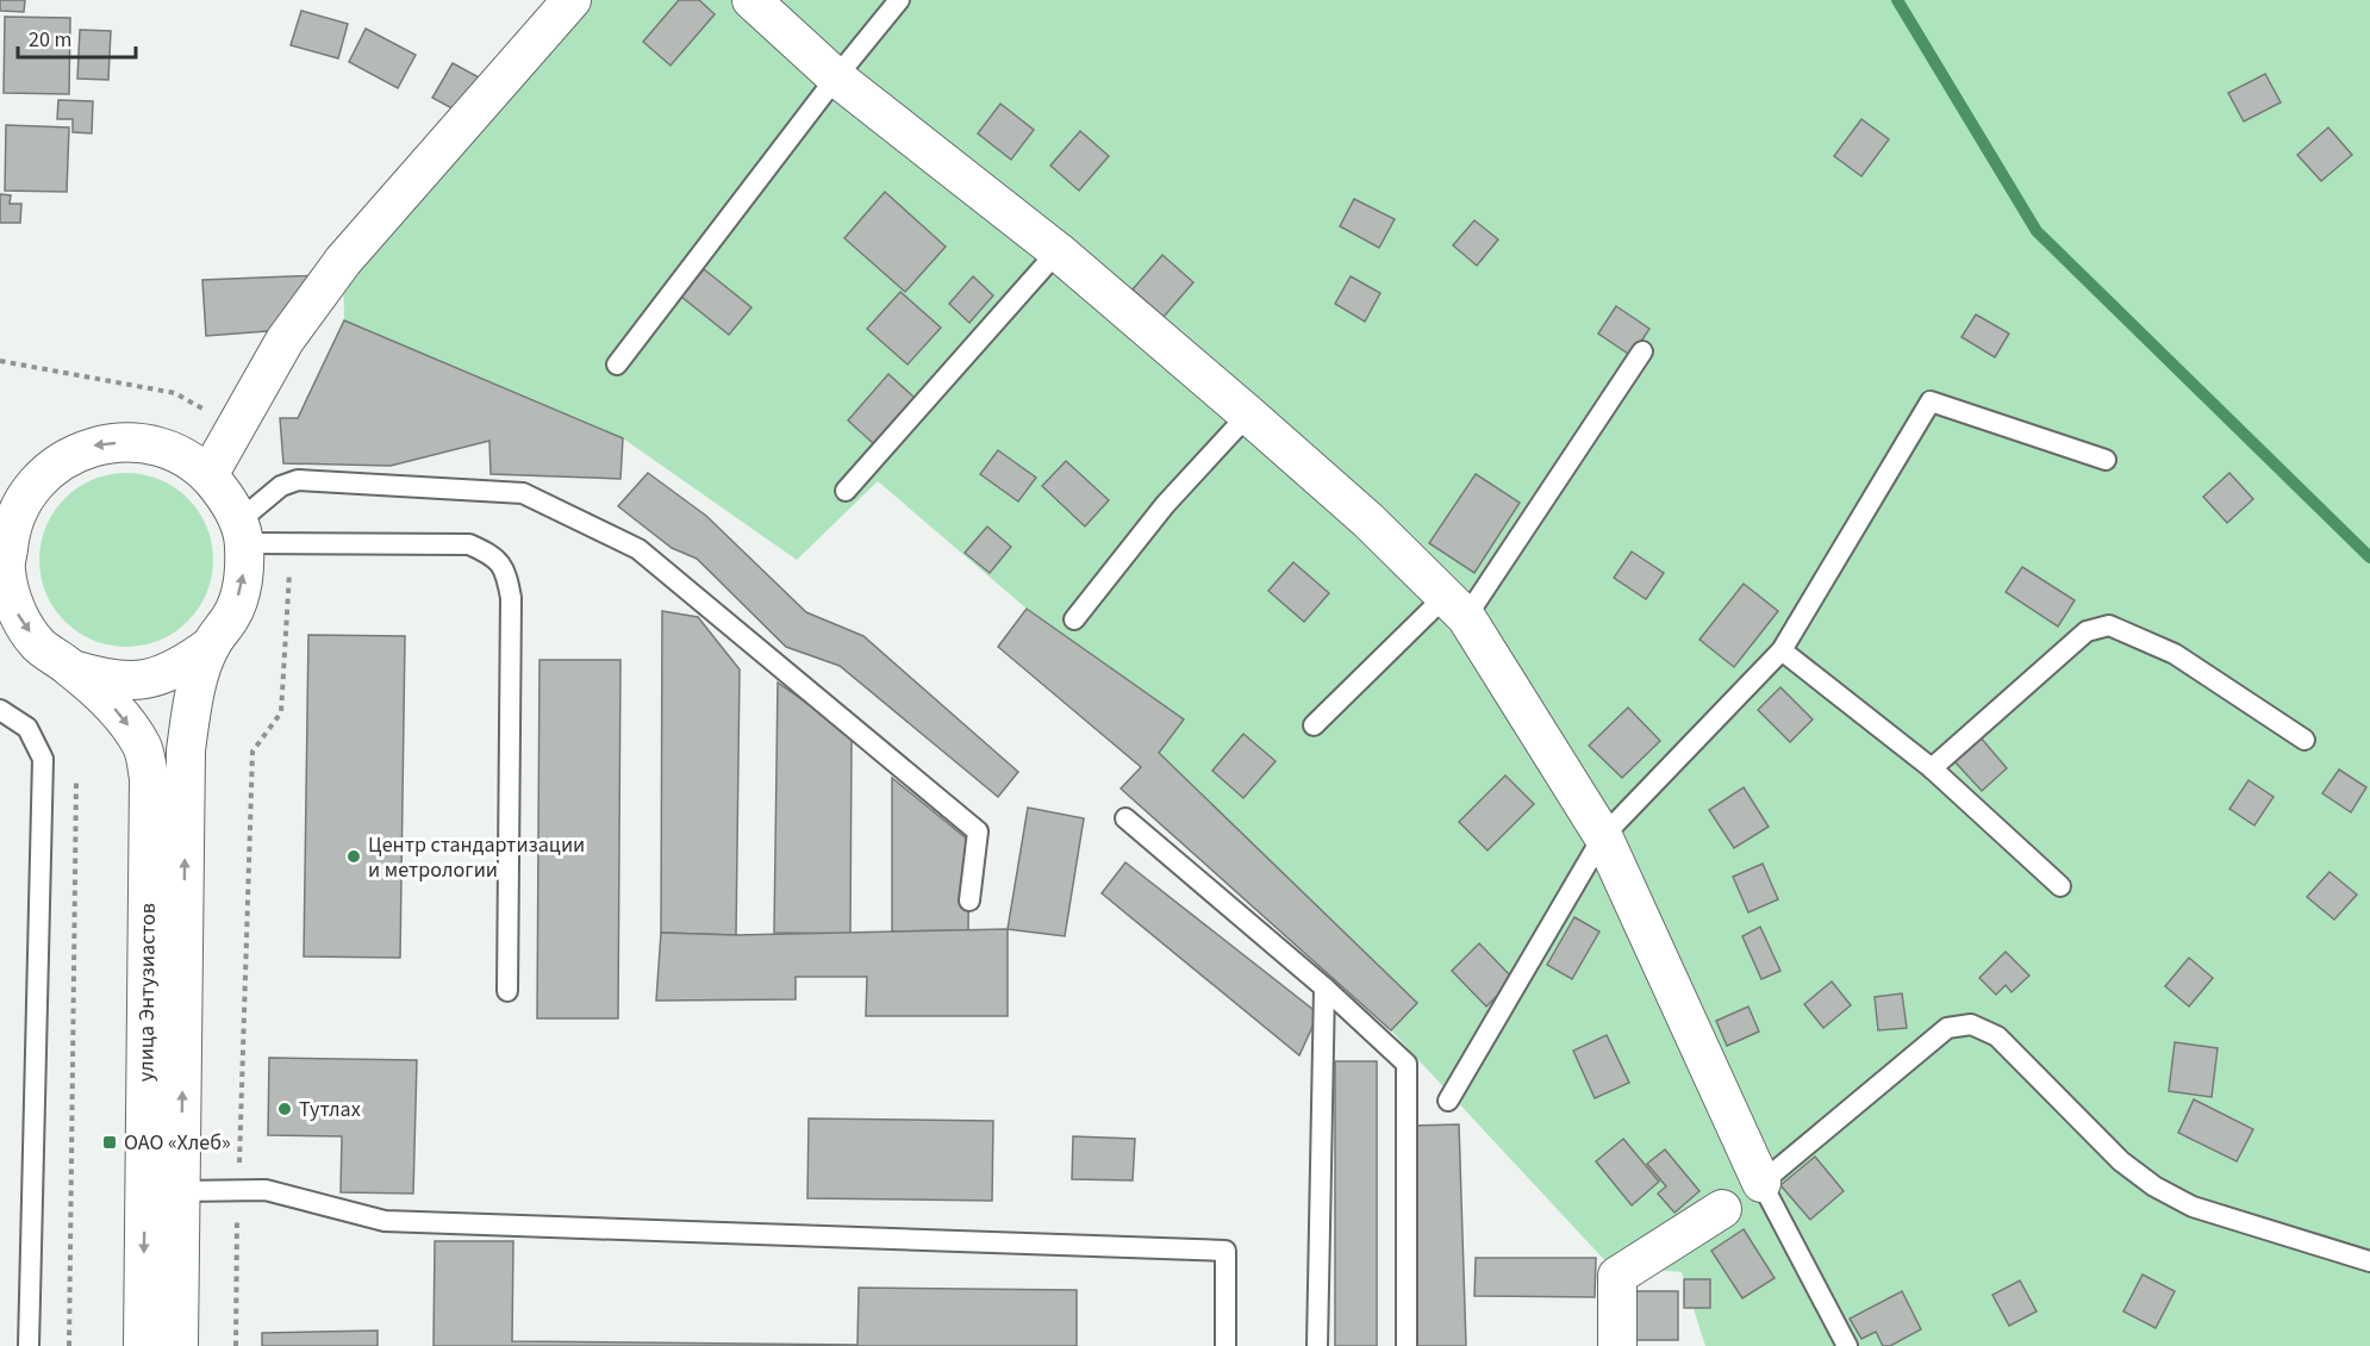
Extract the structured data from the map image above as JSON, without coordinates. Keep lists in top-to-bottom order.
{
  "streets": {
    "street": ["улица Энтузиастов"]
  },
  "places": {
    "other": ["Центр стандартизации и метрологии", "Тутлах"],
    "transit": ["ОАО «Хлеб»"]
  },
  "scale_bar": "20 m"
}
